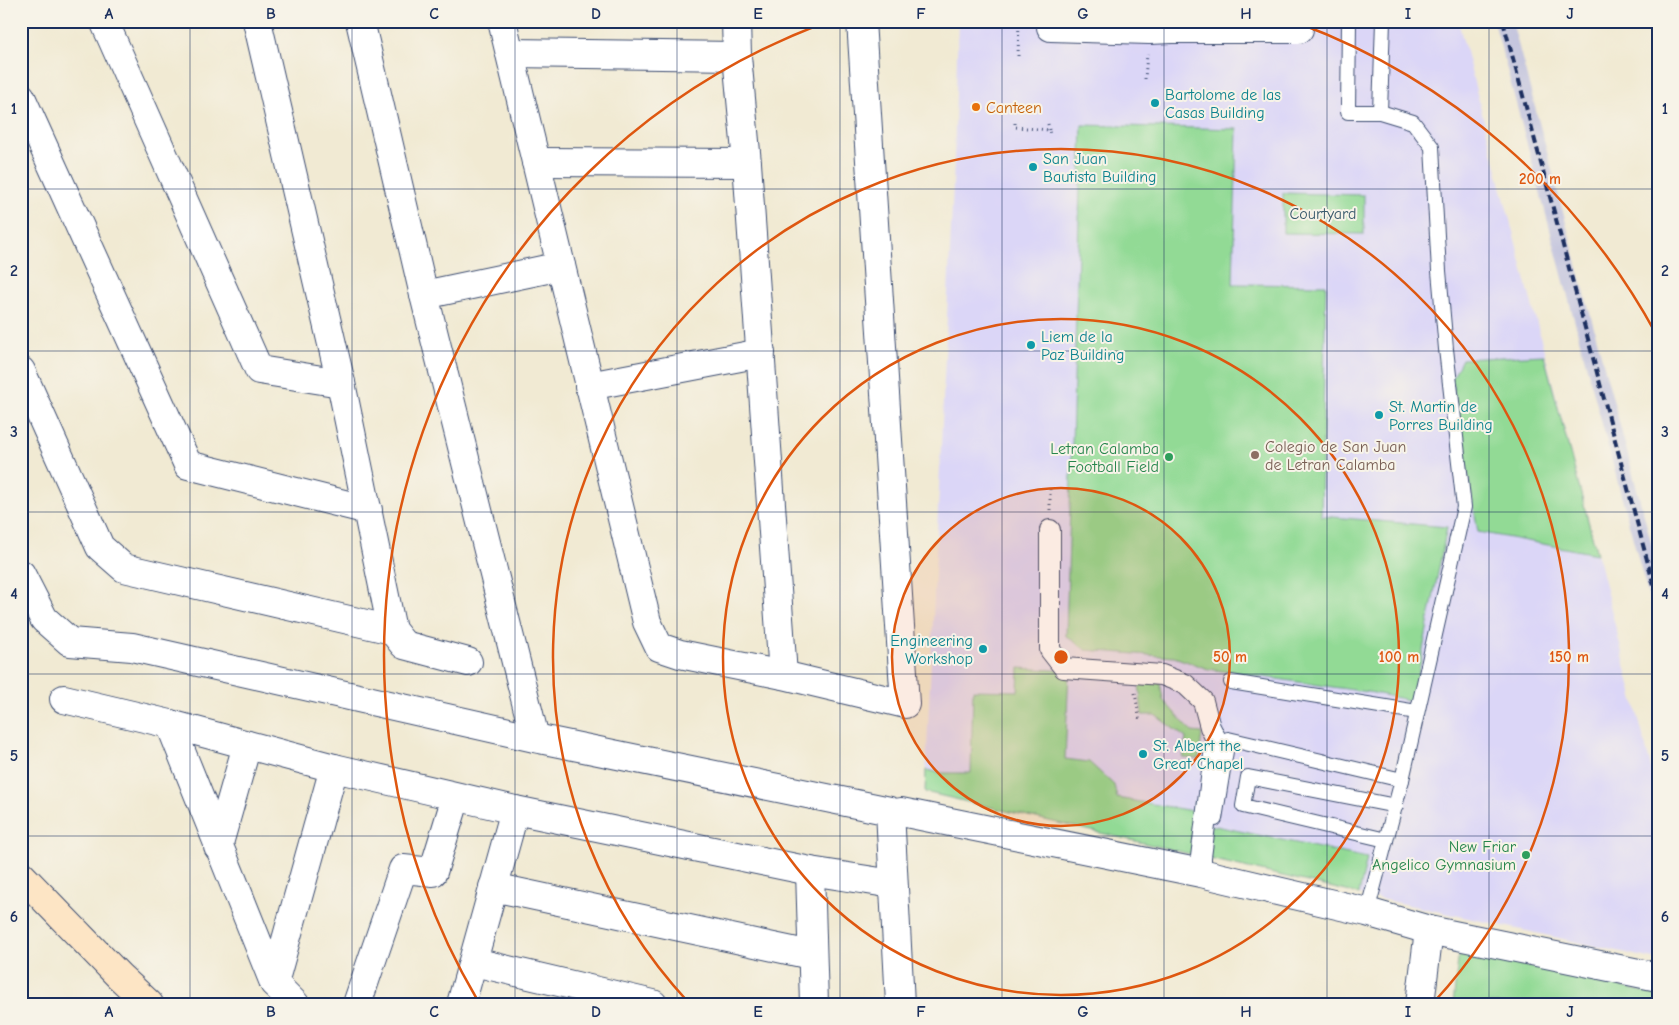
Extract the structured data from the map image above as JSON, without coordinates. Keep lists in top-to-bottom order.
{
  "parks": ["Courtyard"],
  "places": [
    "Bartolome de las Casas Building",
    "Canteen",
    "San Juan Bautista Building",
    "Liem de la Paz Building",
    "St. Martin de Porres Building",
    "Colegio de San Juan de Letran Calamba",
    "Letran Calamba Football Field",
    "Engineering Workshop",
    "St. Albert the Great Chapel",
    "New Friar Angelico Gymnasium"
  ],
  "grid": {
    "columns": [
      "A",
      "B",
      "C",
      "D",
      "E",
      "F",
      "G",
      "H",
      "I",
      "J"
    ],
    "rows": [
      "1",
      "2",
      "3",
      "4",
      "5",
      "6"
    ]
  },
  "rings": [
    "200 m",
    "50 m",
    "100 m",
    "150 m"
  ]
}
